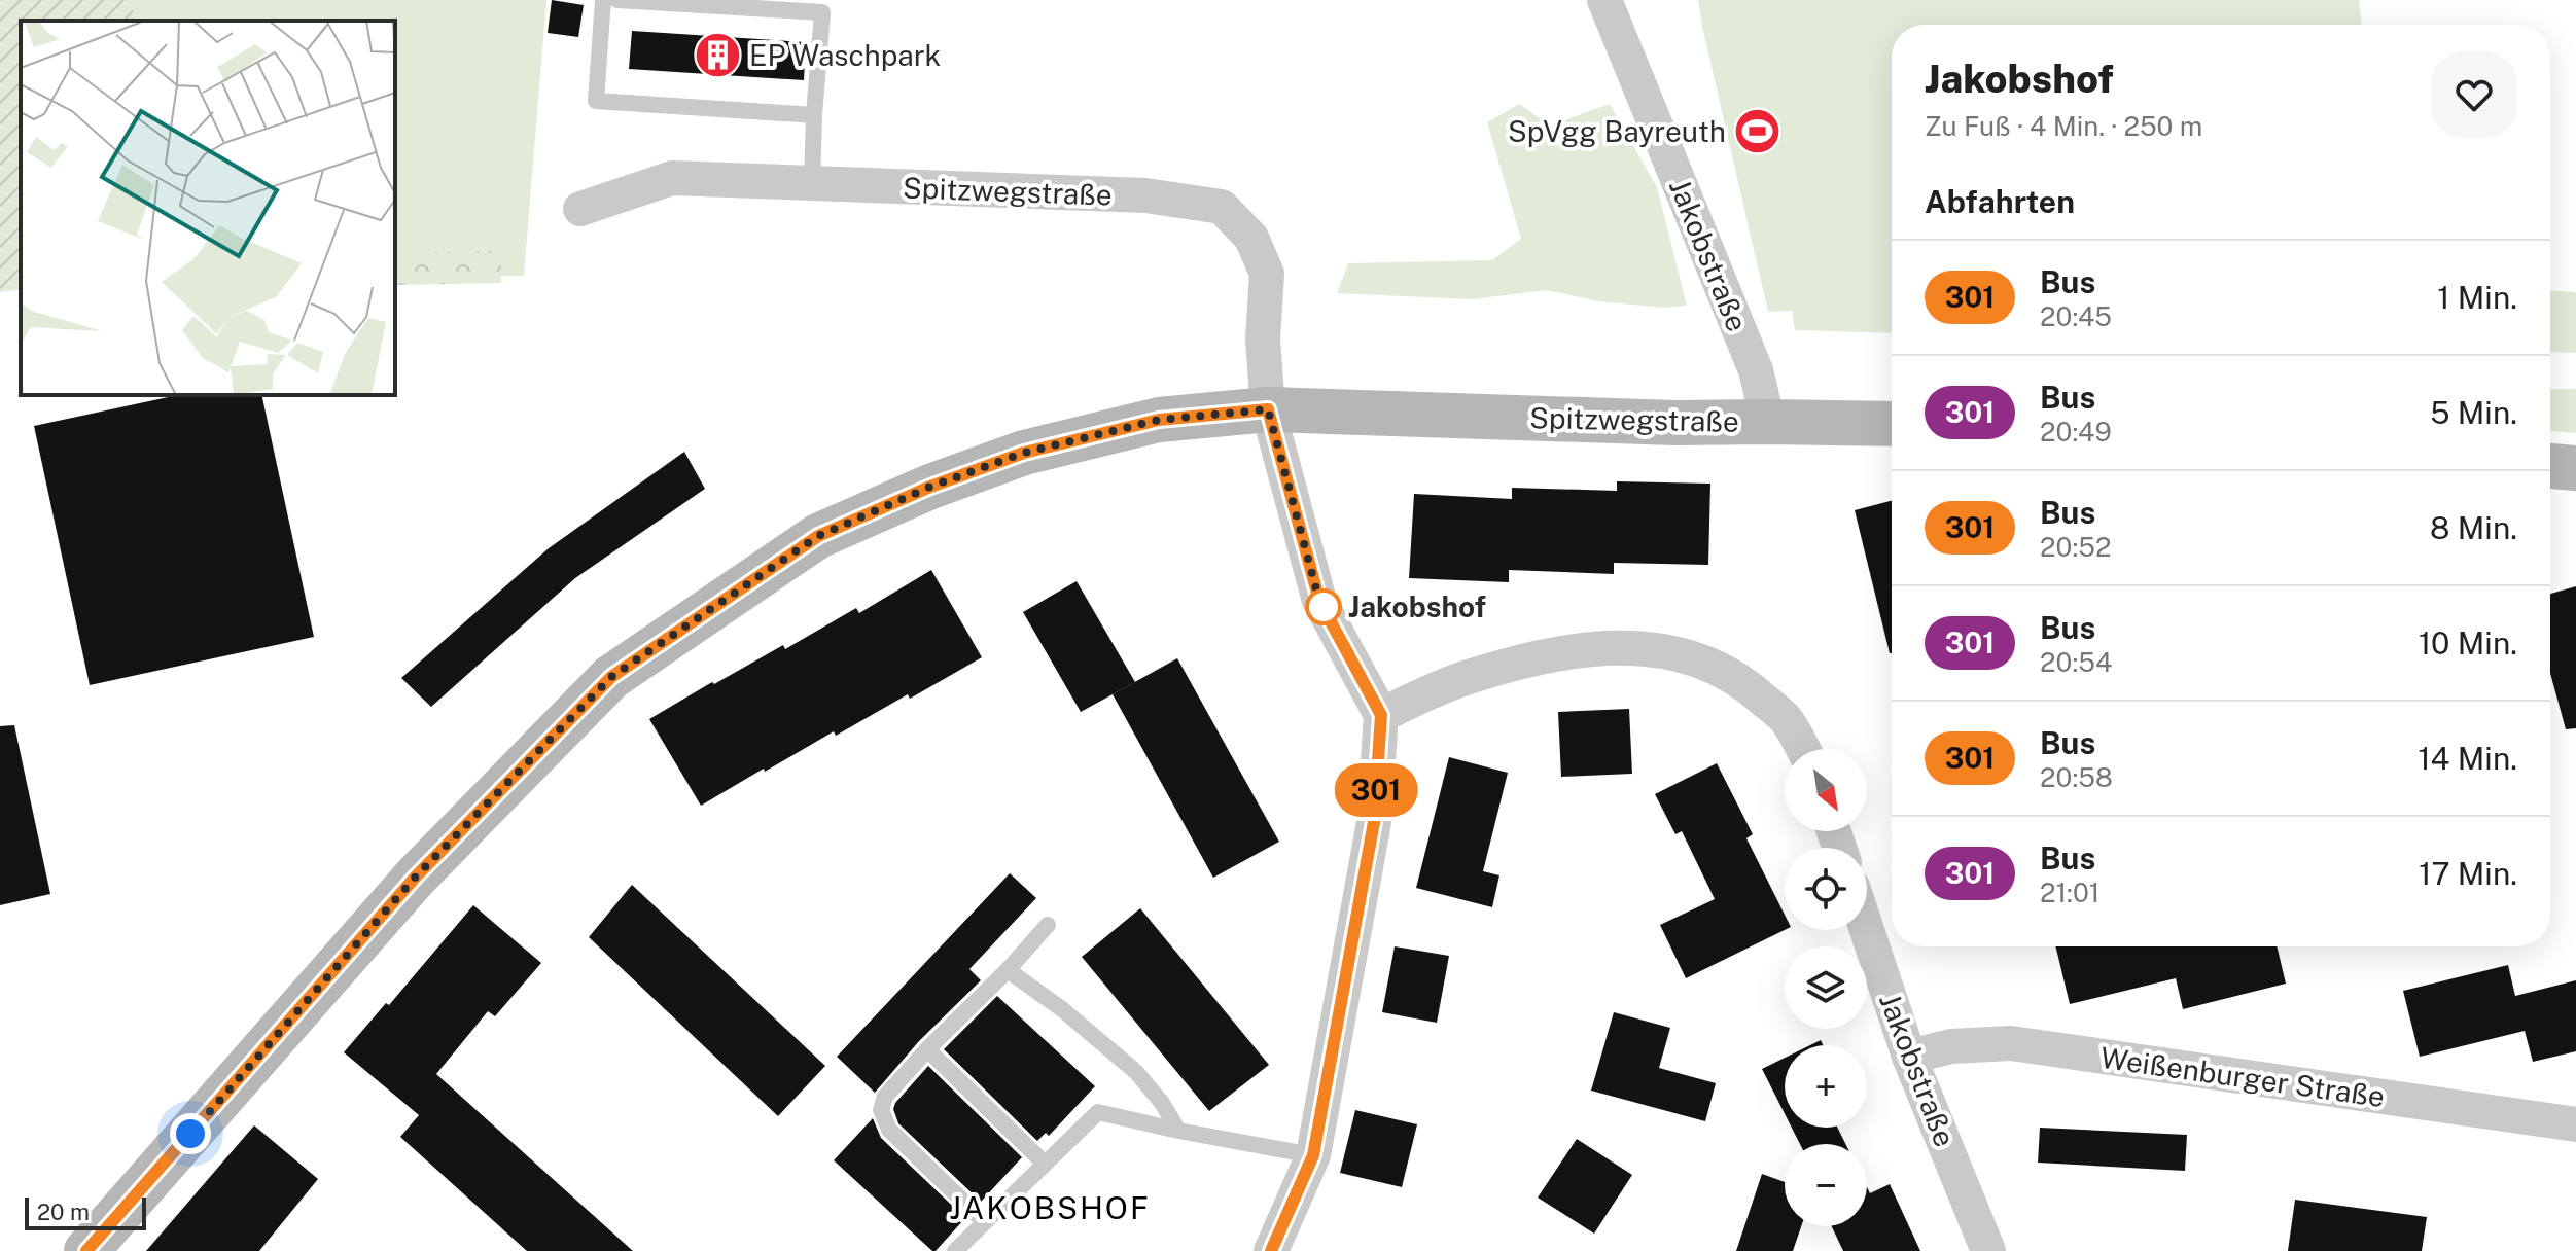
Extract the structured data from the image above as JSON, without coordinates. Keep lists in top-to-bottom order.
{
  "streets": {
    "street": ["Spitzwegstraße", "Jakobstraße", "Weißenburger Straße"]
  },
  "crossings": [
    ["Spitzwegstraße", "Jakobstraße"],
    ["Jakobstraße", "Weißenburger Straße"]
  ],
  "districts": ["JAKOBSHOF"],
  "places": {
    "building": ["EP Waschpark"],
    "sports": ["SpVgg Bayreuth"],
    "other": ["Jakobshof"]
  },
  "lines": ["bus line 301"],
  "scale_bar": "20 m",
  "north": "bottom right",
  "page": {
    "on_map": "301",
    "heading": [
      ["Jakobshof", "Zu Fuß · 4 Min. · 250 m"],
      "Abfahrten"
    ],
    "list": [
      {
        "mark": "301",
        "name": "Bus",
        "note": "20:45",
        "value": "1 Min."
      },
      {
        "mark": "301",
        "name": "Bus",
        "note": "20:49",
        "value": "5 Min."
      },
      {
        "mark": "301",
        "name": "Bus",
        "note": "20:52",
        "value": "8 Min."
      },
      {
        "mark": "301",
        "name": "Bus",
        "note": "20:54",
        "value": "10 Min."
      },
      {
        "mark": "301",
        "name": "Bus",
        "note": "20:58",
        "value": "14 Min."
      },
      {
        "mark": "301",
        "name": "Bus",
        "note": "21:01",
        "value": "17 Min."
      }
    ],
    "map_buttons": ["+", "−"],
    "scale": "20 m"
  }
}
